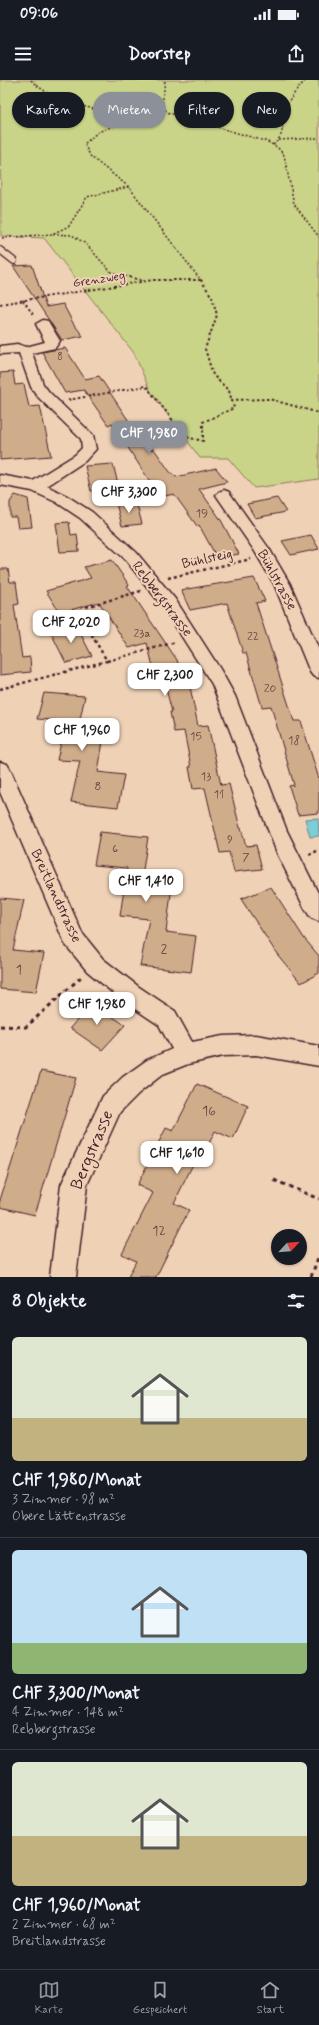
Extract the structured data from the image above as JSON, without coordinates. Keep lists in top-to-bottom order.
{
  "streets": {
    "street": [
      "Bühlstrasse",
      "Rebbergstrasse",
      "Breitlandstrasse",
      "Bergstrasse"
    ],
    "path": ["Grenzweg", "Bühlsteig"]
  },
  "crossings": [
    ["Bühlsteig", "Bühlstrasse"],
    ["Bühlsteig", "Rebbergstrasse"],
    ["Breitlandstrasse", "Bergstrasse"]
  ],
  "house_numbers": [
    "8",
    "19",
    "23a",
    "22",
    "20",
    "15",
    "18",
    "13",
    "8",
    "11",
    "9",
    "6",
    "7",
    "2",
    "1",
    "16",
    "12"
  ],
  "north": "top right",
  "page": {
    "status": "09:06",
    "header": "Doorstep",
    "chip": [
      "Kaufen",
      "Mieten",
      "Filter",
      "Neu"
    ],
    "price": [
      "CHF 1,980",
      "CHF 3,300",
      "CHF 2,020",
      "CHF 2,300",
      "CHF 1,960",
      "CHF 1,410",
      "CHF 1,980",
      "CHF 1,610"
    ],
    "heading": "8 Objekte",
    "list": [
      {
        "name": "CHF 1,980/Monat",
        "note": "3 Zimmer · 98 m² · Obere Lättenstrasse"
      },
      {
        "name": "CHF 3,300/Monat",
        "note": "4 Zimmer · 148 m² · Rebbergstrasse"
      },
      {
        "name": "CHF 1,960/Monat",
        "note": "2 Zimmer · 68 m² · Breitlandstrasse"
      }
    ],
    "tabs": ["Karte", "Gespeichert", "Start"]
  }
}
